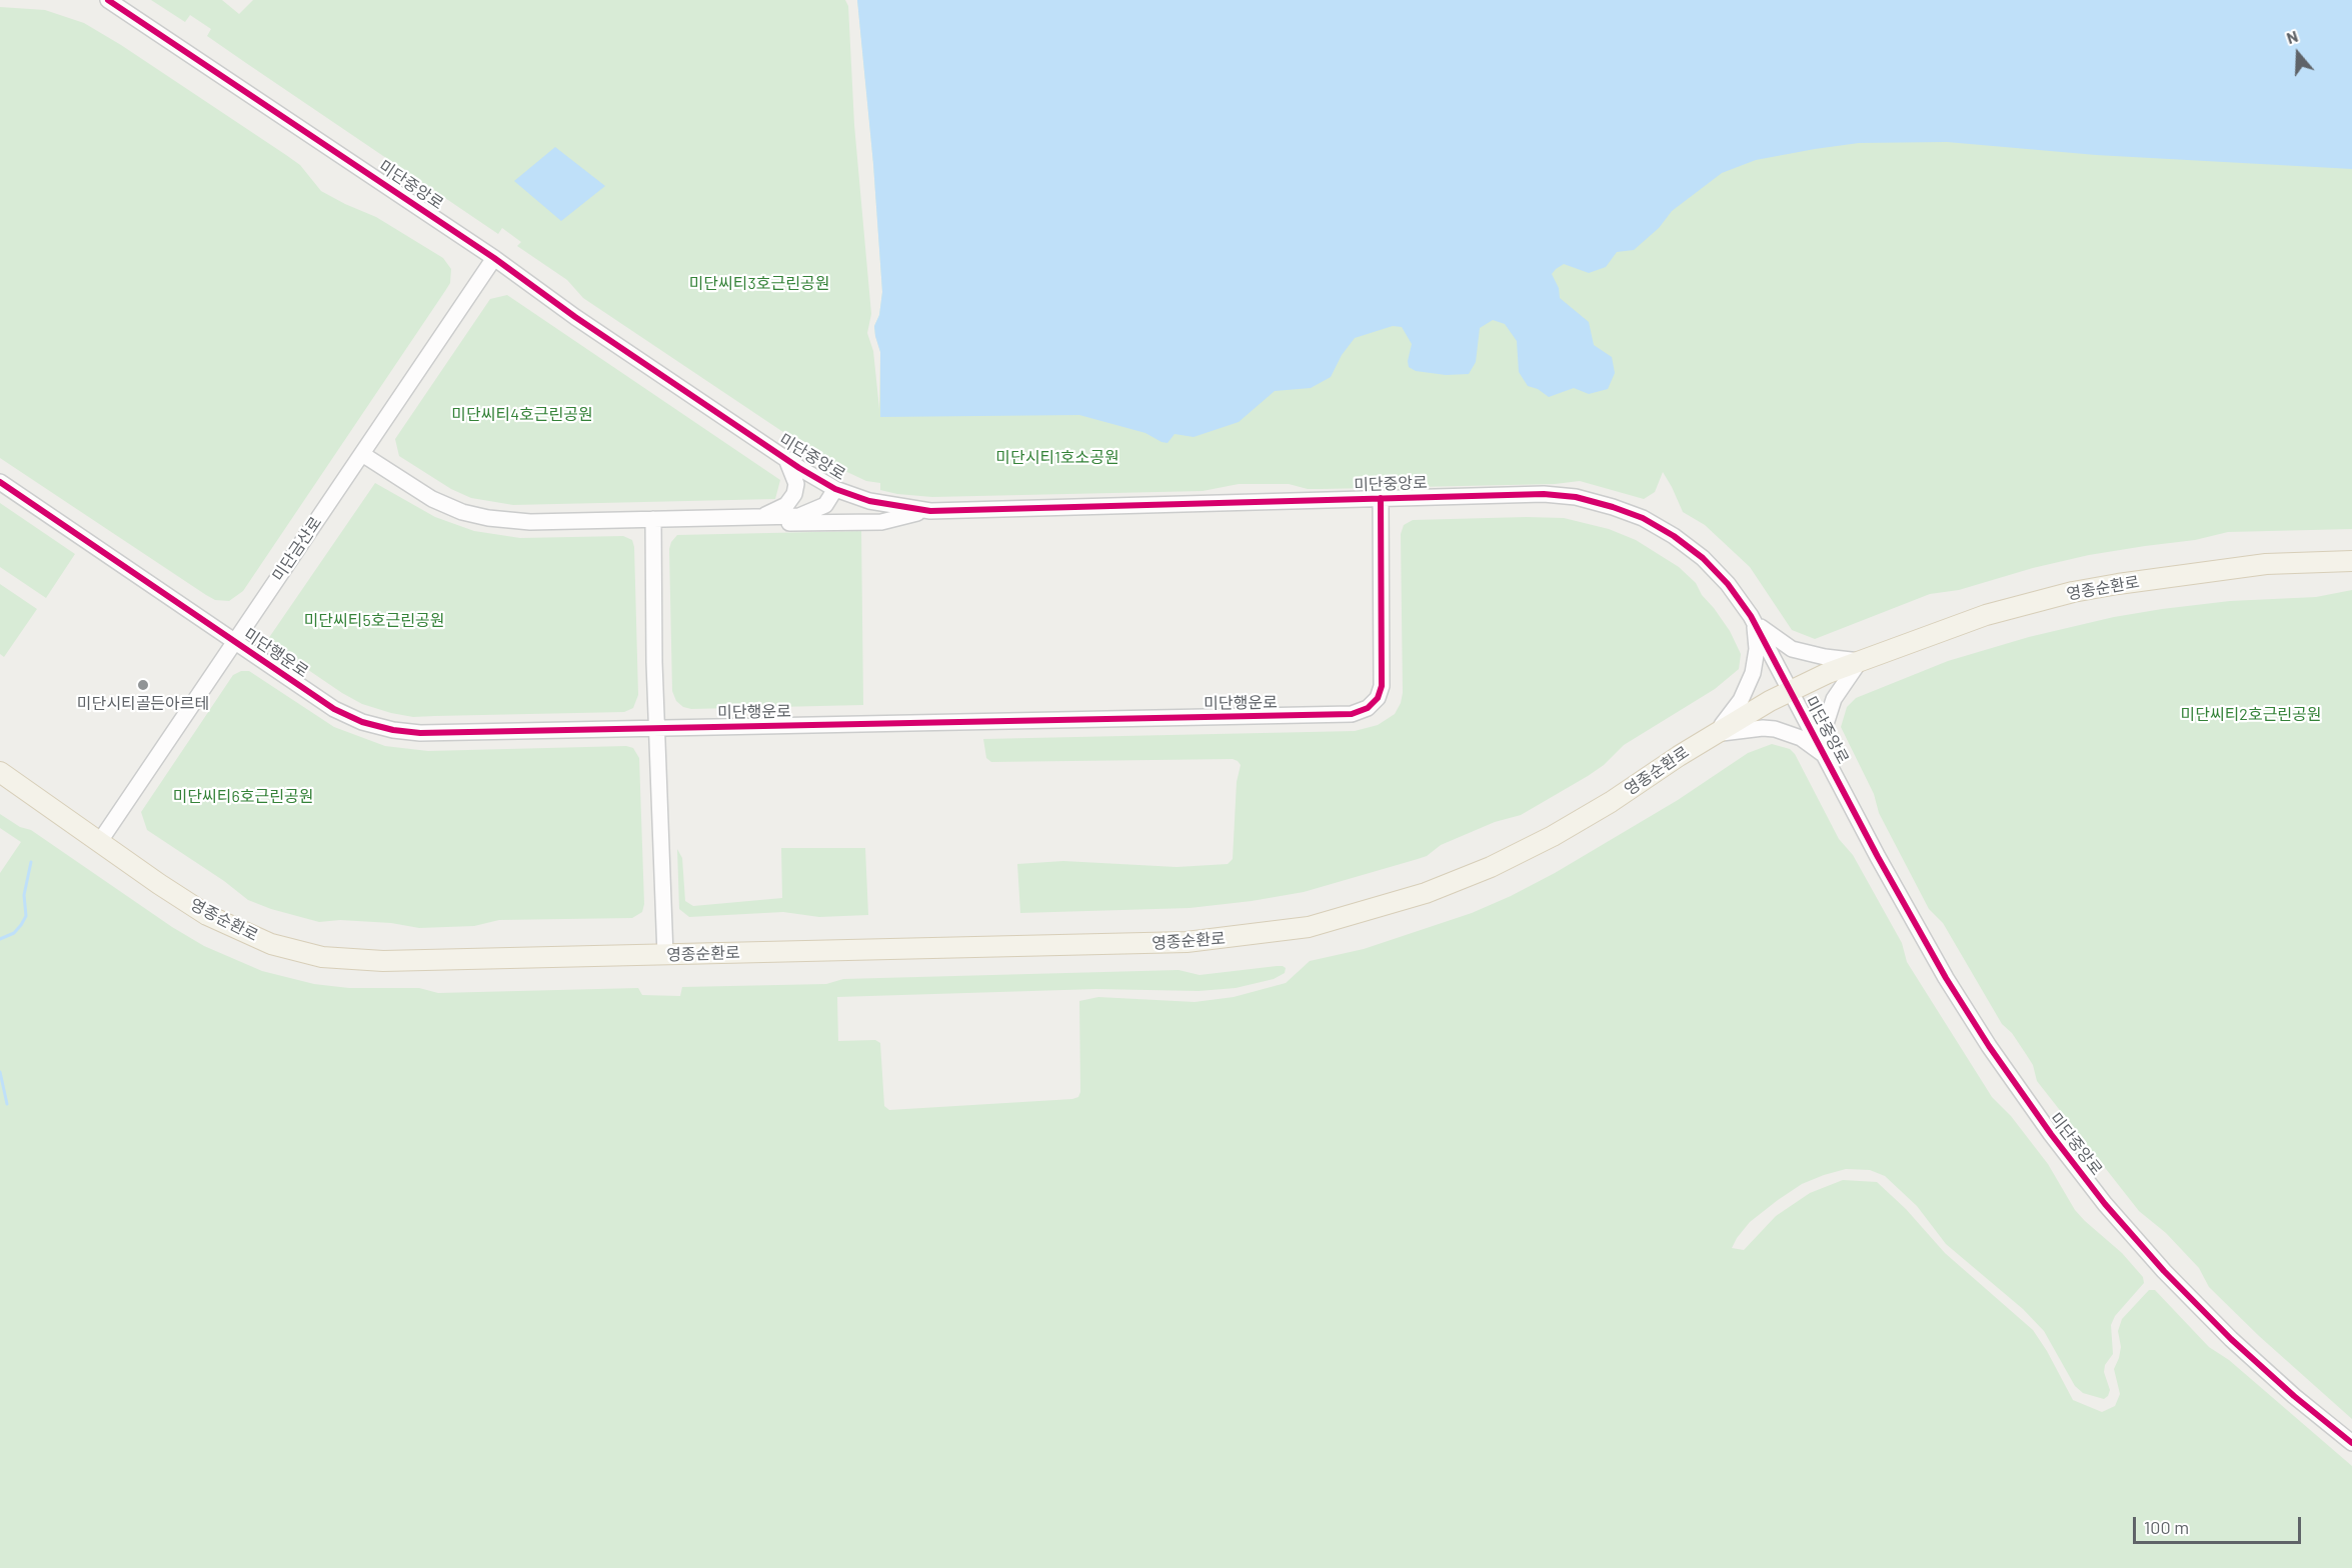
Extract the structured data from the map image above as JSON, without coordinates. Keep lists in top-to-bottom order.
{
  "streets": {
    "main road": ["영종순환로"],
    "street": ["미단중앙로", "미단금산로", "미단행운로"]
  },
  "crossings": [
    ["미단중앙로", "미단금산로"],
    ["미단중앙로", "영종순환로"],
    ["미단중앙로", "미단행운로"],
    ["미단금산로", "영종순환로"],
    ["미단금산로", "미단행운로"]
  ],
  "parks": [
    "미단씨티3호근린공원",
    "미단씨티4호근린공원",
    "미단시티1호소공원",
    "미단씨티5호근린공원",
    "미단씨티2호근린공원",
    "미단씨티6호근린공원"
  ],
  "places": ["미단시티골든아르테"],
  "scale_bar": "100 m",
  "north": "top"
}
